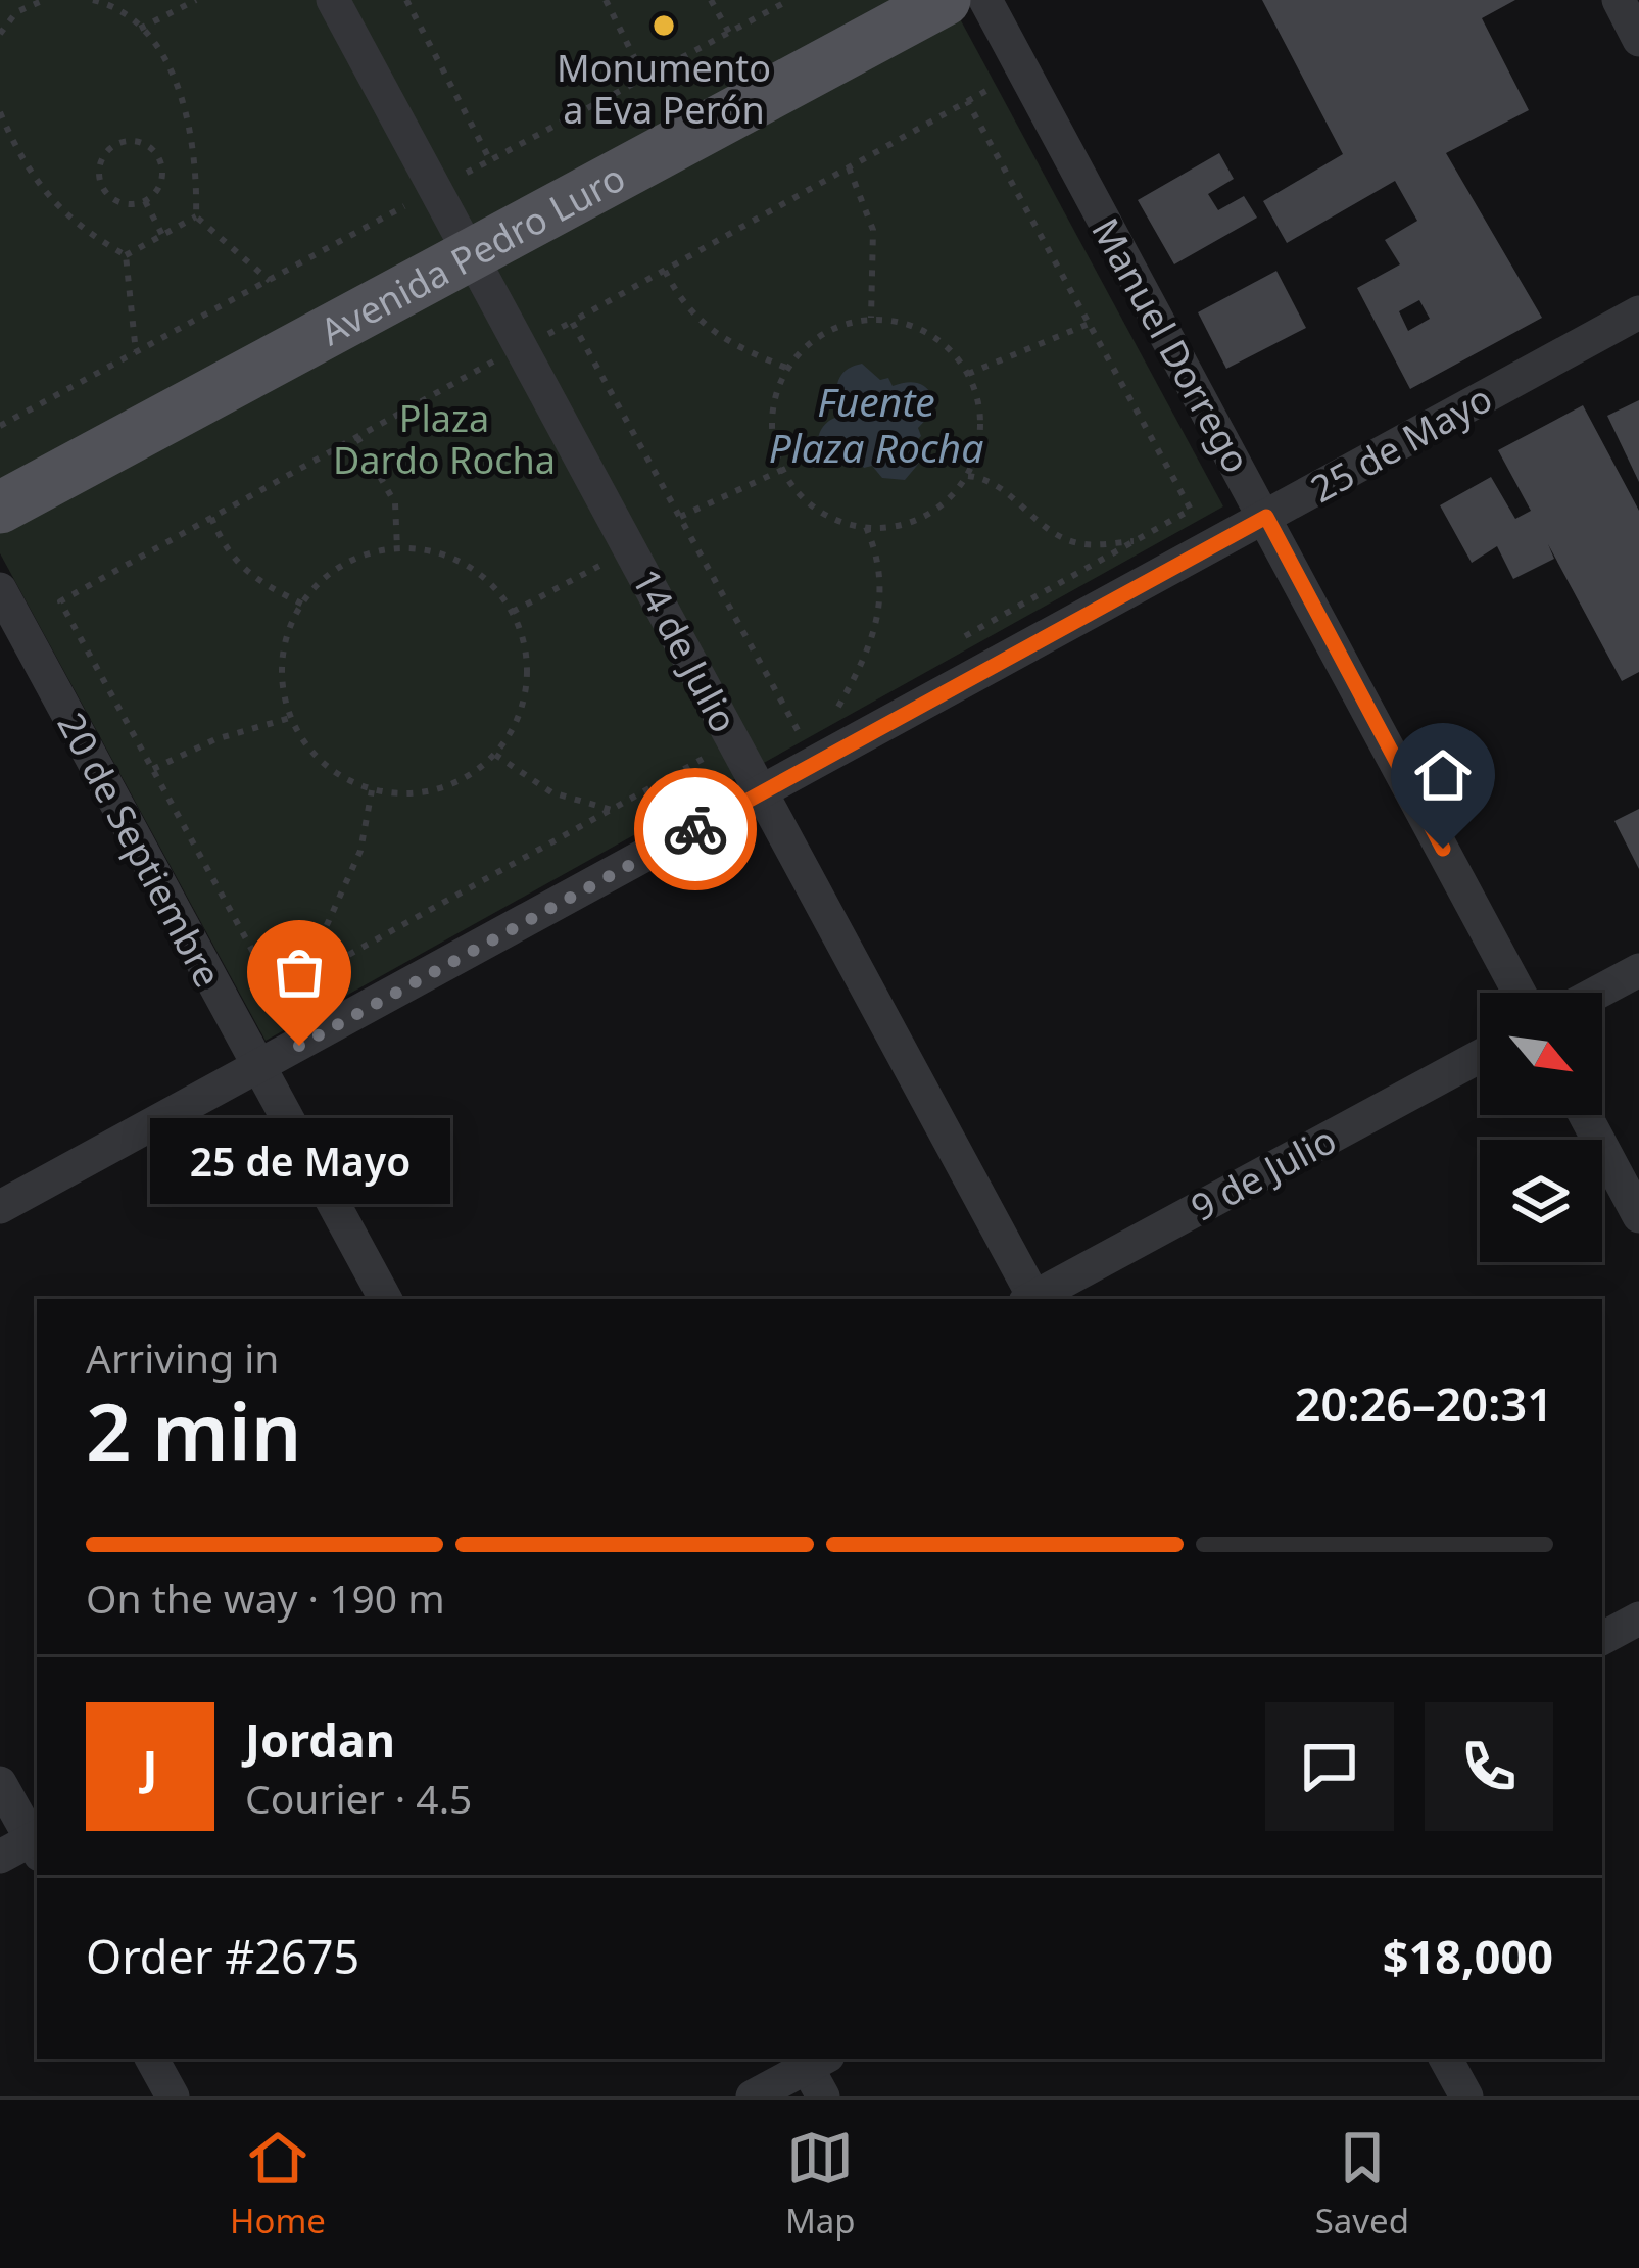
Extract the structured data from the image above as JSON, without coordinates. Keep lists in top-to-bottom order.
{
  "streets": {
    "main road": ["Avenida Pedro Luro"],
    "street": [
      "Manuel Dorrego",
      "25 de Mayo",
      "14 de Julio",
      "20 de Septiembre",
      "9 de Julio"
    ]
  },
  "crossings": [
    ["Avenida Pedro Luro", "14 de Julio"],
    ["Manuel Dorrego", "25 de Mayo"],
    ["25 de Mayo", "14 de Julio"],
    ["25 de Mayo", "20 de Septiembre"]
  ],
  "water": ["Fuente Plaza Rocha"],
  "parks": ["Plaza Dardo Rocha"],
  "places": ["Monumento a Eva Perón", "25 de Mayo"],
  "north": "bottom right",
  "page": {
    "bubble": "25 de Mayo",
    "heading": ["2 min", "Arriving in", "20:26–20:31"],
    "panel": [
      "Jordan",
      "Courier · 4.5",
      "Order #2675",
      "$18,000"
    ],
    "bar": "On the way · 190 m",
    "round": "J",
    "tabs": ["Home", "Map", "Saved"]
  }
}
